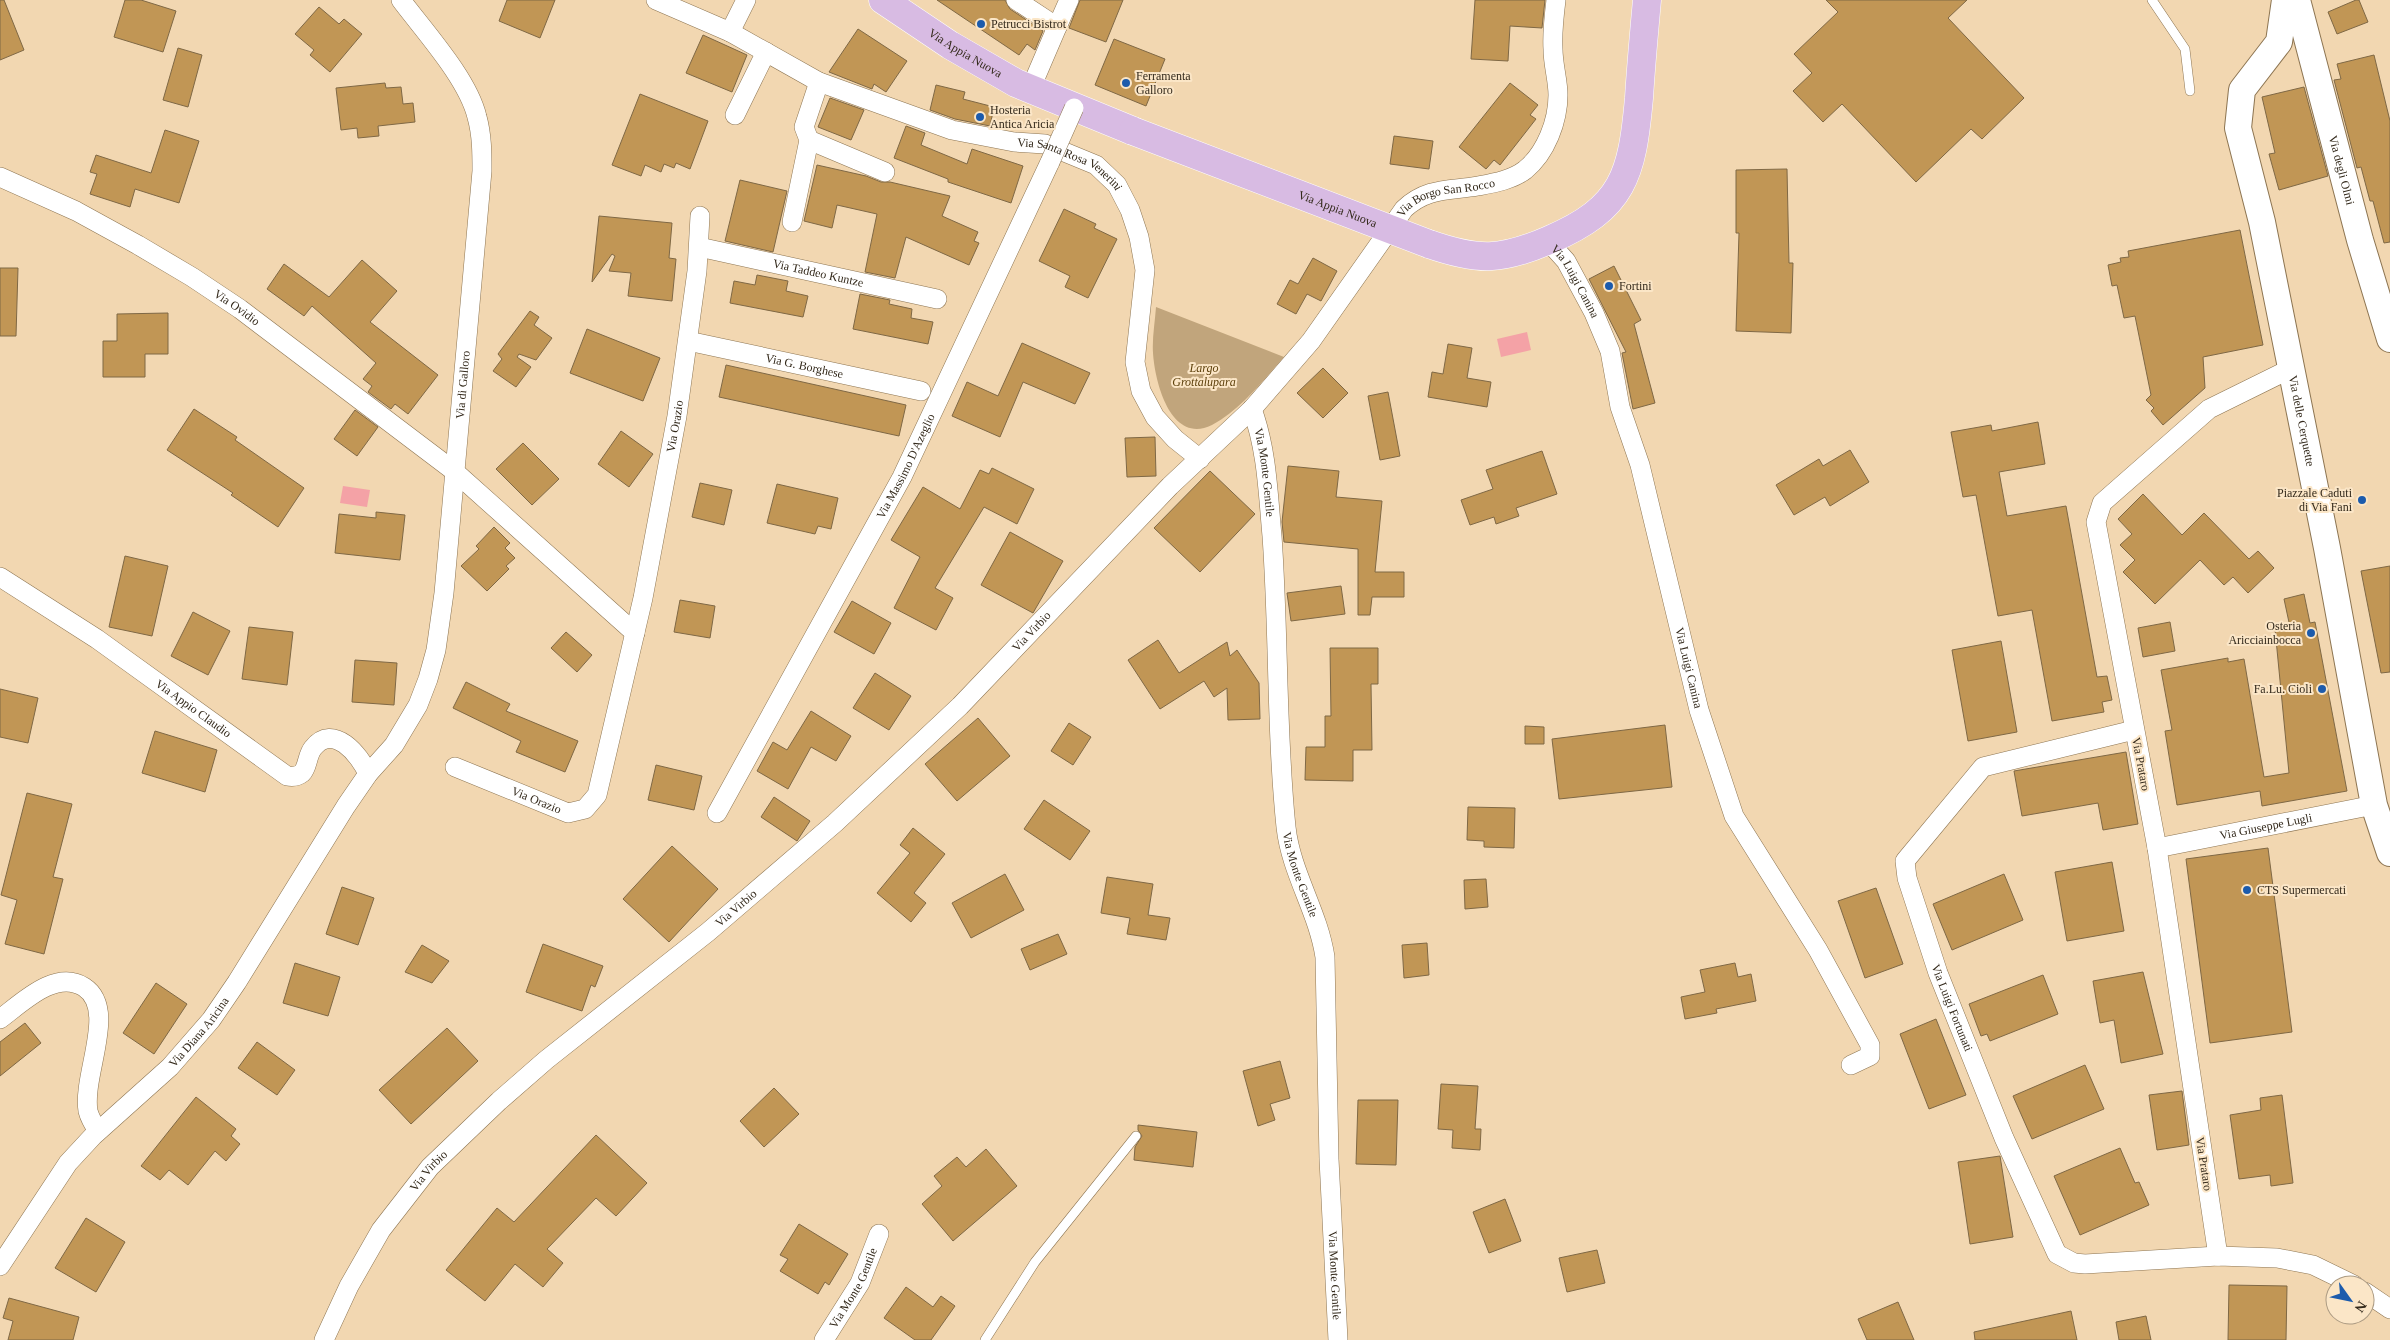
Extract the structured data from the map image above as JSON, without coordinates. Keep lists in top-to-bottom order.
{
  "streets": {
    "main road": ["Via Appia Nuova"],
    "street": [
      "Via Santa Rosa Venerini",
      "Via degli Olmi",
      "Via Borgo San Rocco",
      "Via Taddeo Kuntze",
      "Via Luigi Canina",
      "Via Ovidio",
      "Via G. Borghese",
      "Via di Galloro",
      "Via delle Cerquette",
      "Via Orazio",
      "Via Massimo D'Azeglio",
      "Via Monte Gentile",
      "Via Virbio",
      "Via Appio Claudio",
      "Via Prataro",
      "Via Giuseppe Lugli",
      "Via Luigi Fortunati",
      "Via Diana Aricina"
    ]
  },
  "crossings": [
    ["Via Appia Nuova", "Via Luigi Canina"],
    ["Via Appia Nuova", "Via Massimo D'Azeglio"],
    ["Via Santa Rosa Venerini", "Via Virbio"],
    ["Via Borgo San Rocco", "Via Monte Gentile"],
    ["Via Taddeo Kuntze", "Via Orazio"],
    ["Via Ovidio", "Via di Galloro"],
    ["Via G. Borghese", "Via Orazio"],
    ["Via di Galloro", "Via Appio Claudio"],
    ["Via di Galloro", "Via Diana Aricina"],
    ["Via delle Cerquette", "Via Prataro"],
    ["Via delle Cerquette", "Via Giuseppe Lugli"],
    ["Via Appio Claudio", "Via Diana Aricina"],
    ["Via Prataro", "Via Giuseppe Lugli"],
    ["Via Prataro", "Via Luigi Fortunati"]
  ],
  "parks": ["Largo Grottalupara"],
  "places": [
    "Petrucci Bistrot",
    "Ferramenta Galloro",
    "Hosteria Antica Aricia",
    "Fortini",
    "Piazzale Caduti di Via Fani",
    "Osteria Aricciainbocca",
    "Fa.Lu. Cioli",
    "CTS Supermercati"
  ],
  "north": "bottom right"
}
